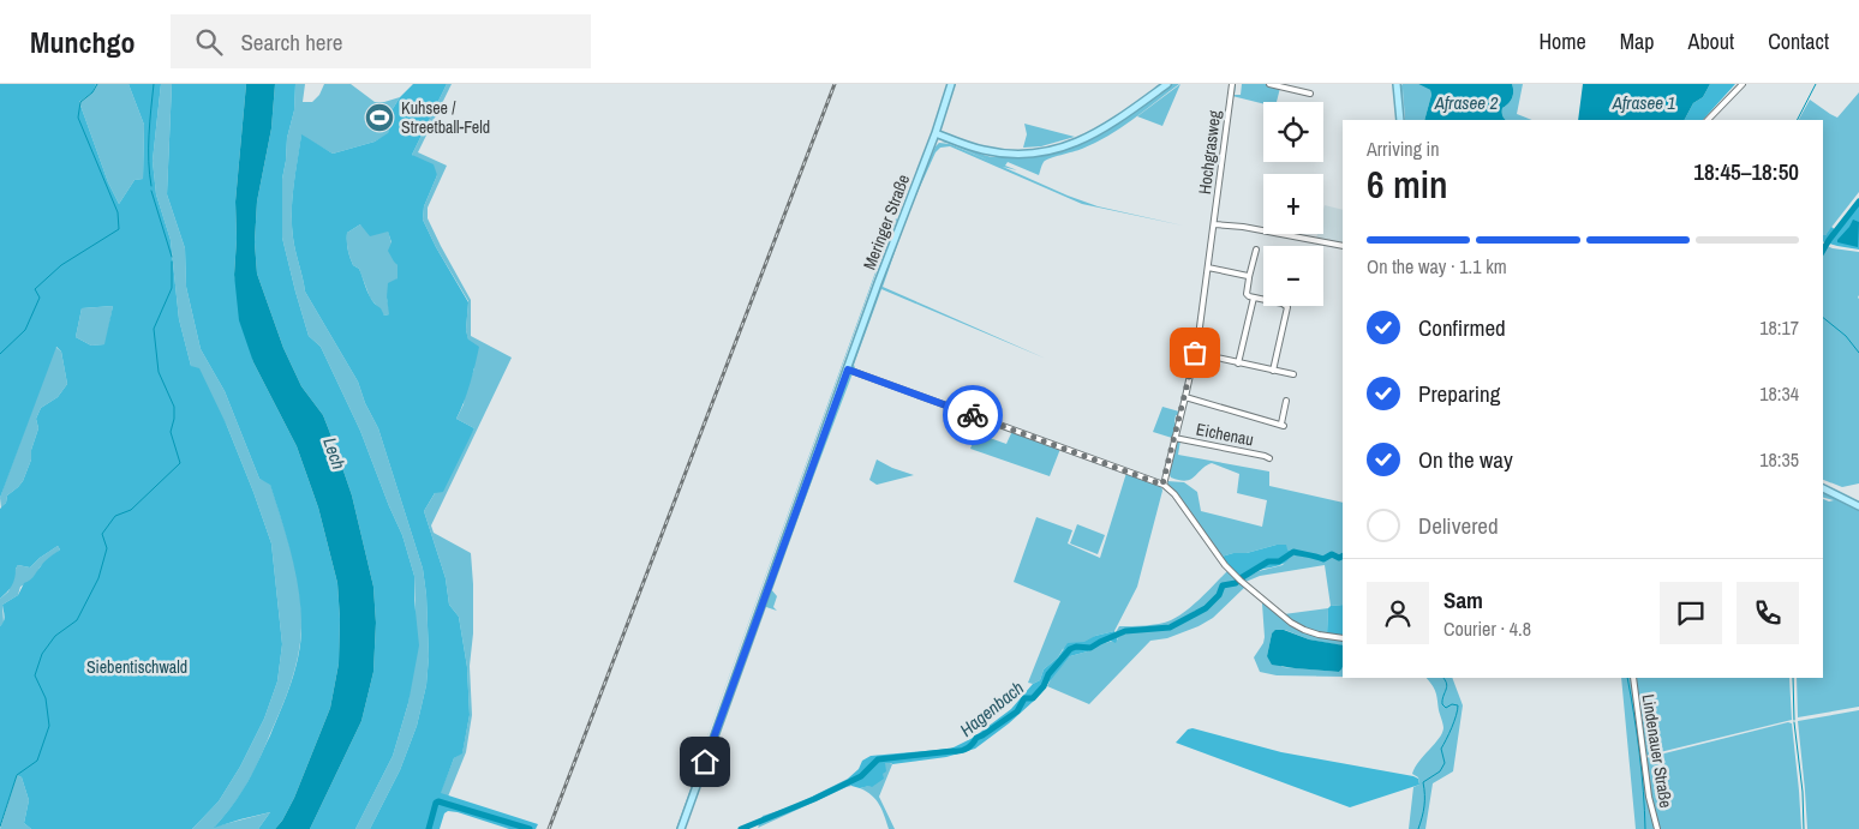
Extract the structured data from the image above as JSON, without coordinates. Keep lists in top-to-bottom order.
{
  "streets": {
    "main road": ["Meringer Straße"],
    "street": ["Hochgrasweg", "Eichenau", "Lindenauer Straße"]
  },
  "crossings": [
    ["Hochgrasweg", "Eichenau"]
  ],
  "water": [
    "Afrasee 2",
    "Afrasee 1",
    "Lech",
    "Hagenbach"
  ],
  "parks": ["Siebentischwald"],
  "places": {
    "sports": ["Kuhsee / Streetball-Feld"]
  },
  "page": {
    "header": "Munchgo",
    "search": "Search here",
    "nav": [
      "Home",
      "Map",
      "About",
      "Contact"
    ],
    "map_buttons": ["+", "−"],
    "heading": ["6 min", "Arriving in", "18:45–18:50"],
    "panel": ["Sam", "Courier · 4.8"],
    "bar": "On the way · 1.1 km",
    "list": [
      ["Confirmed", "18:17"],
      ["Preparing", "18:34"],
      ["On the way", "18:35"],
      "Delivered"
    ]
  }
}
